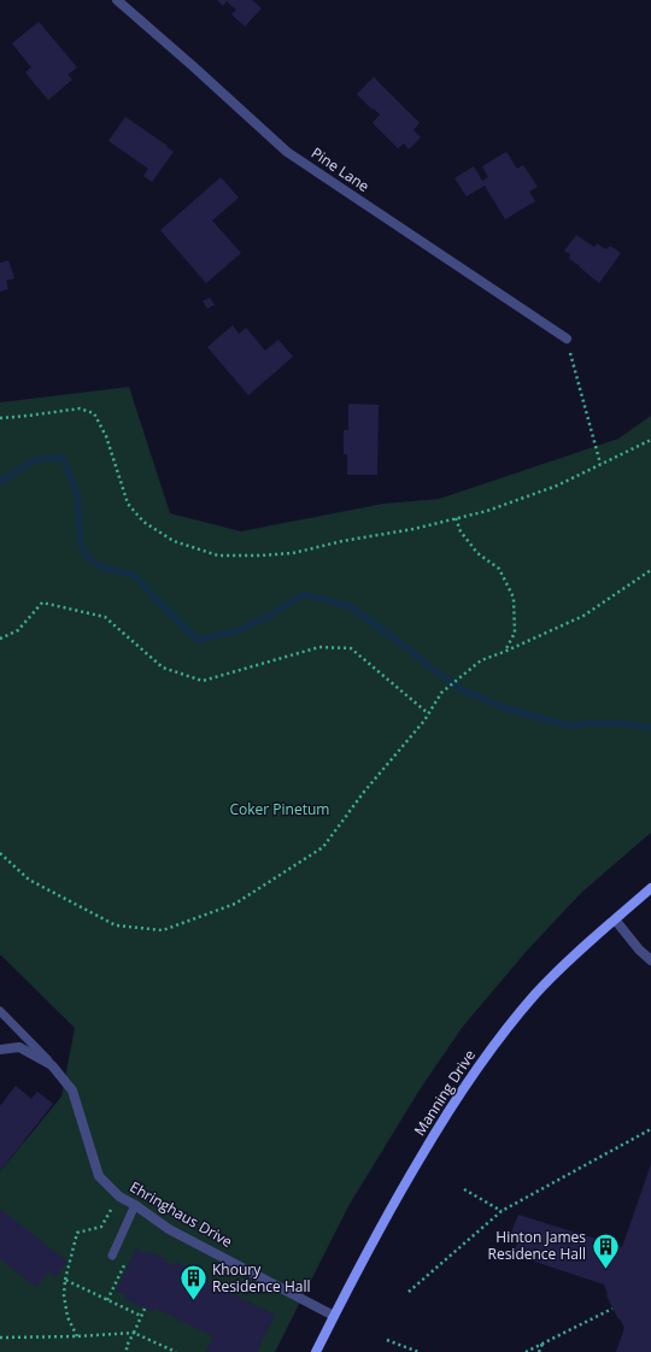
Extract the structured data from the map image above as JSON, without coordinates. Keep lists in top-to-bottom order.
{
  "streets": {
    "street": ["Pine Lane", "Manning Drive", "Ehringhaus Drive"]
  },
  "crossings": [
    ["Manning Drive", "Ehringhaus Drive"]
  ],
  "parks": ["Coker Pinetum"],
  "places": {
    "building": ["Hinton James Residence Hall", "Khoury Residence Hall"]
  }
}
